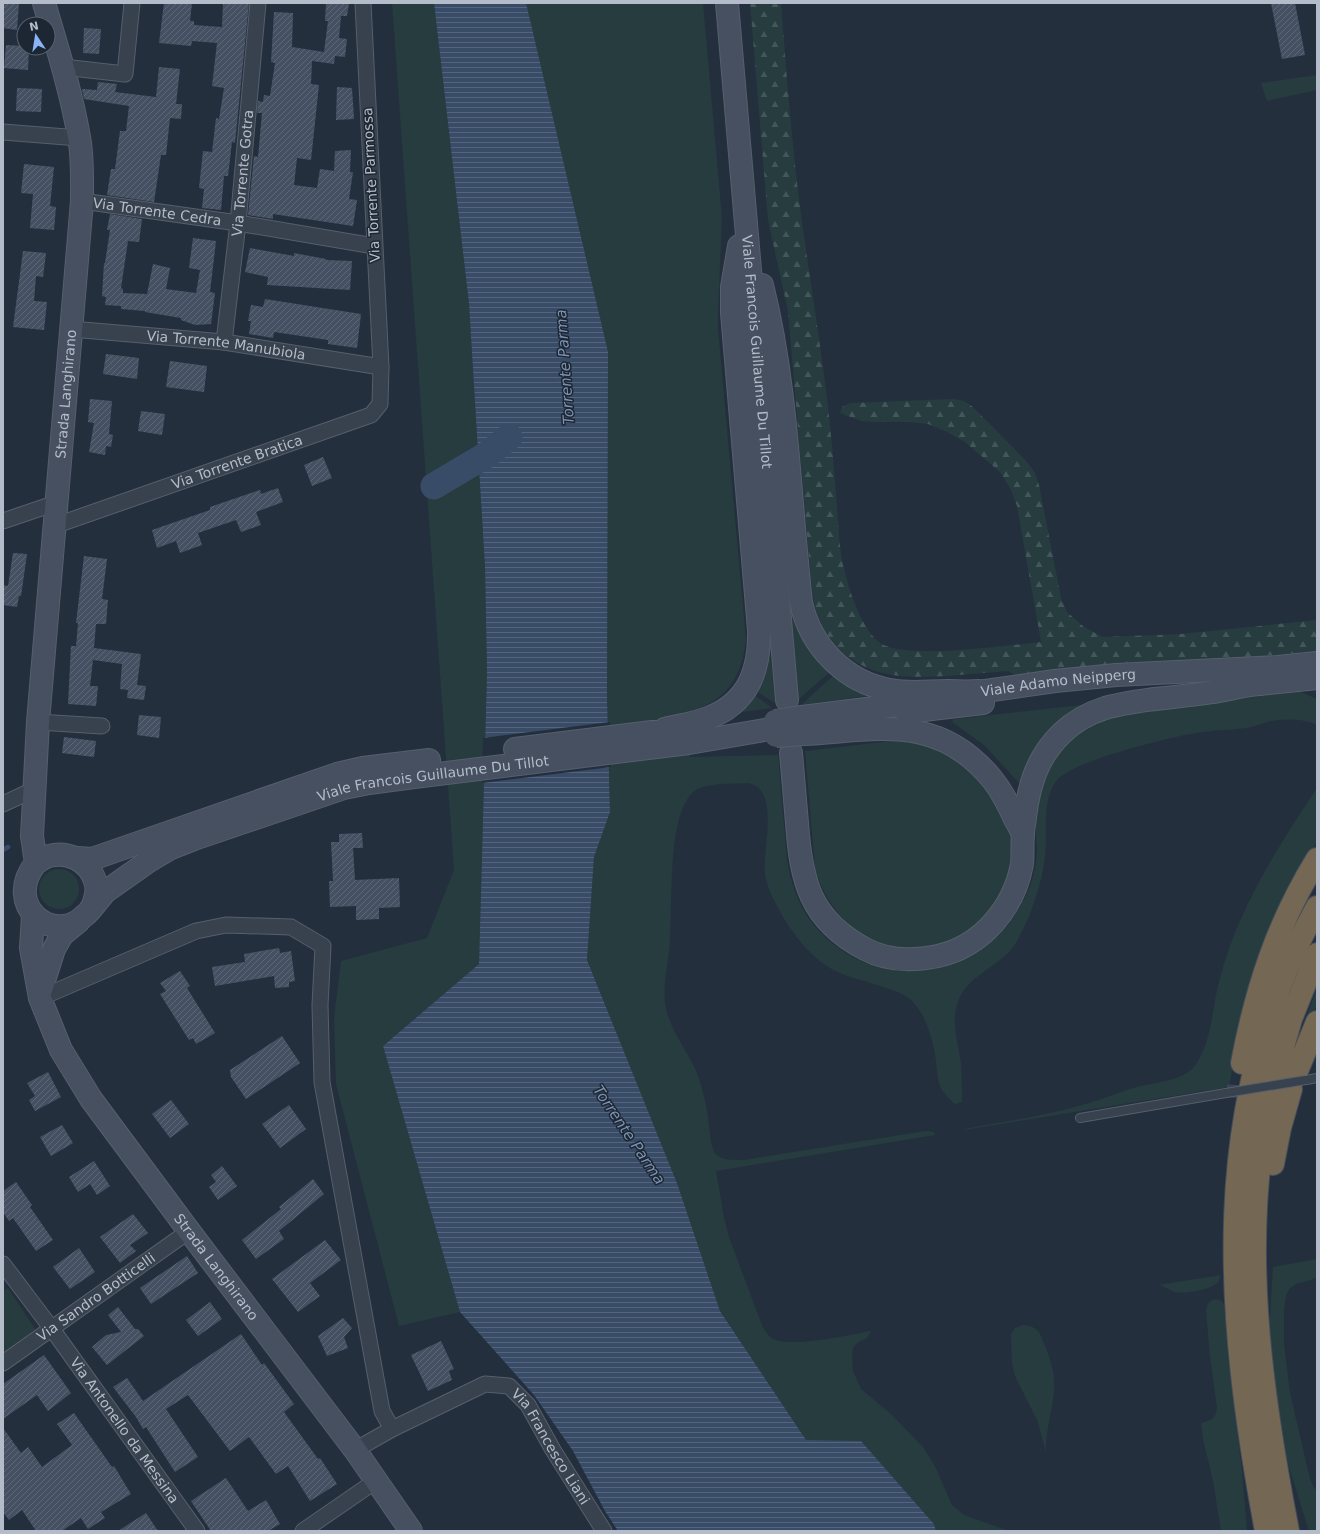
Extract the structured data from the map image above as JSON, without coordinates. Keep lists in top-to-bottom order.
{
  "streets": {
    "main road": ["Viale Francois Guillaume Du Tillot", "Strada Langhirano", "Viale Adamo Neipperg"],
    "street": [
      "Via Torrente Gotra",
      "Via Torrente Parmossa",
      "Via Torrente Cedra",
      "Via Torrente Manubiola",
      "Via Torrente Bratica",
      "Via Sandro Botticelli",
      "Via Antonello da Messina",
      "Via Francesco Liani"
    ]
  },
  "crossings": [
    ["Via Torrente Gotra", "Via Torrente Cedra"],
    ["Via Torrente Gotra", "Via Torrente Manubiola"],
    ["Via Torrente Parmossa", "Via Torrente Cedra"],
    ["Via Torrente Parmossa", "Via Torrente Manubiola"],
    ["Via Torrente Parmossa", "Via Torrente Bratica"],
    ["Via Torrente Cedra", "Strada Langhirano"],
    ["Via Torrente Manubiola", "Strada Langhirano"],
    ["Via Torrente Manubiola", "Via Torrente Bratica"],
    ["Viale Francois Guillaume Du Tillot", "Strada Langhirano"],
    ["Viale Francois Guillaume Du Tillot", "Viale Adamo Neipperg"],
    ["Strada Langhirano", "Via Torrente Bratica"],
    ["Strada Langhirano", "Via Sandro Botticelli"],
    ["Strada Langhirano", "Via Francesco Liani"],
    ["Via Sandro Botticelli", "Via Antonello da Messina"]
  ],
  "water": ["Torrente Parma"],
  "north": "top"
}
